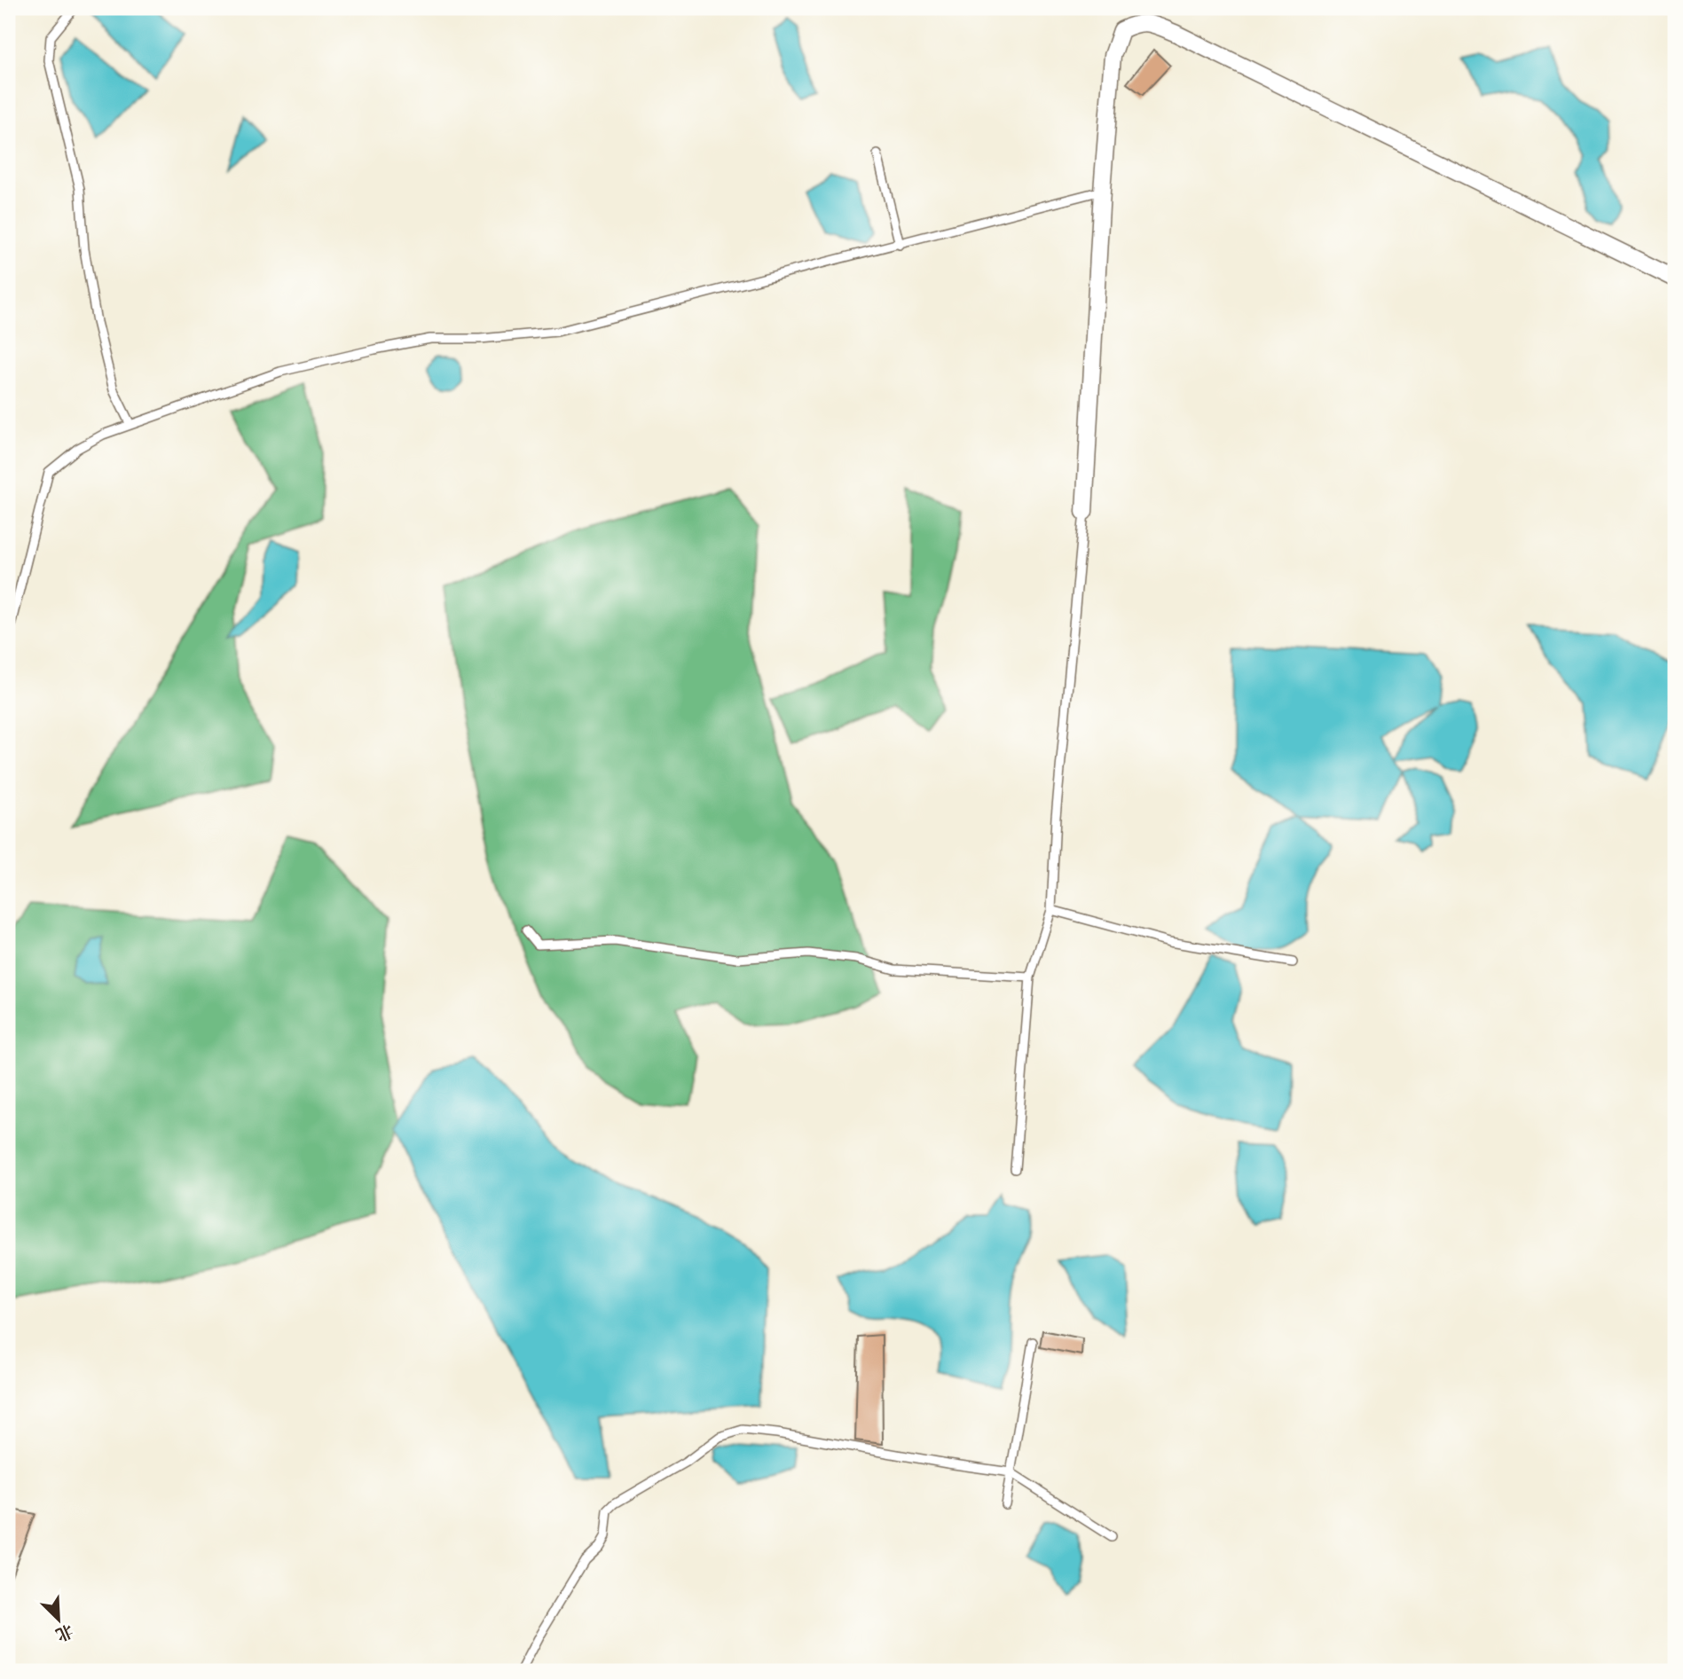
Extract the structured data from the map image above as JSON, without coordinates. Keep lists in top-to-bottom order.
{
  "north": "bottom right"
}
